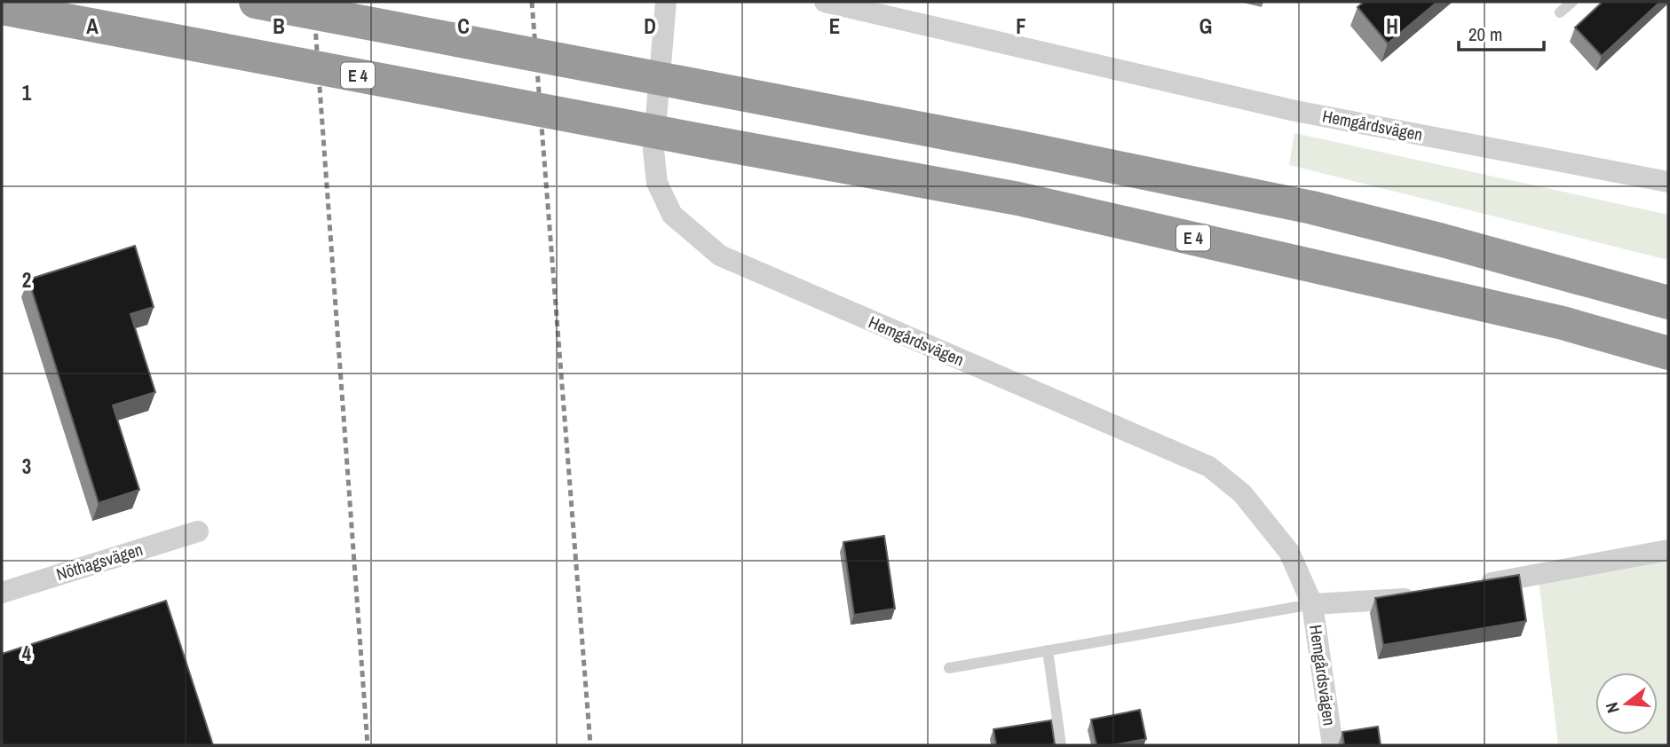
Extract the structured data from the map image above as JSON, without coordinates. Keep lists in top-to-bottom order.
{
  "streets": {
    "highway": ["E 4"],
    "street": ["Hemgårdsvägen", "Nöthagsvägen"]
  },
  "scale_bar": "20 m",
  "north": "left",
  "grid": {
    "columns": [
      "A",
      "B",
      "C",
      "D",
      "E",
      "F",
      "G",
      "H"
    ],
    "rows": [
      "1",
      "2",
      "3",
      "4"
    ]
  }
}
